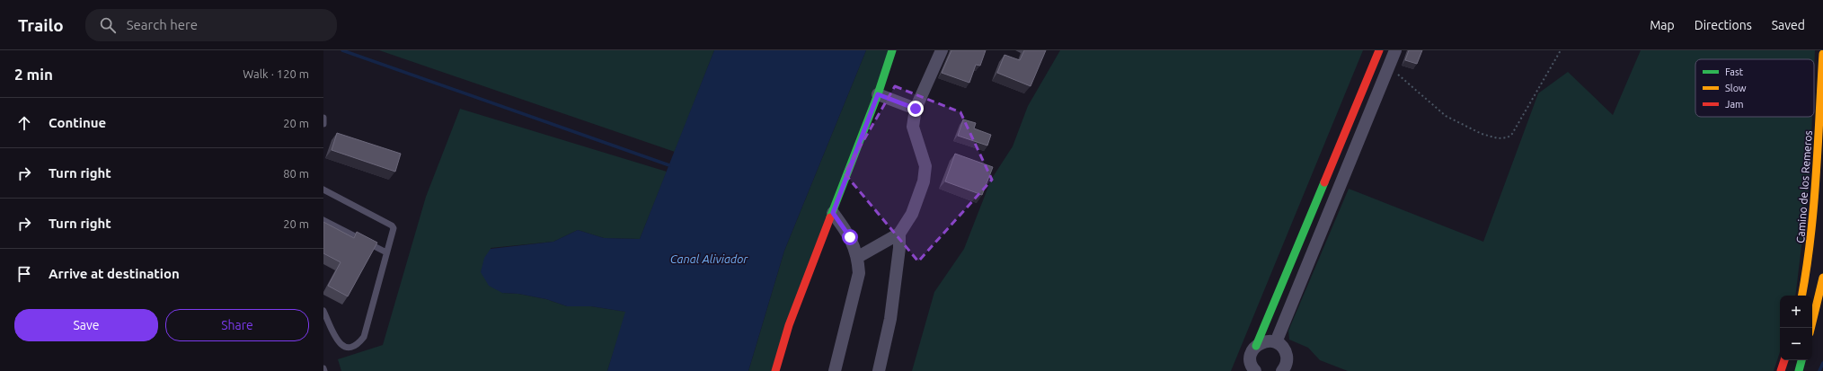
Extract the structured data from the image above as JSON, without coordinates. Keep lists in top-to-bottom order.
{
  "streets": {
    "street": ["Camino de los Remeros"]
  },
  "water": ["Canal Aliviador"],
  "legend": ["Fast", "Slow", "Jam"],
  "page": {
    "header": "Trailo",
    "search": "Search here",
    "nav": ["Map", "Directions", "Saved"],
    "heading": ["2 min", "Walk · 120 m"],
    "list": [
      ["Continue", "20 m"],
      ["Turn right", "80 m"],
      ["Turn right", "20 m"],
      "Arrive at destination"
    ],
    "map_buttons": ["+", "−"],
    "buttons": ["Save", "Share"]
  }
}
